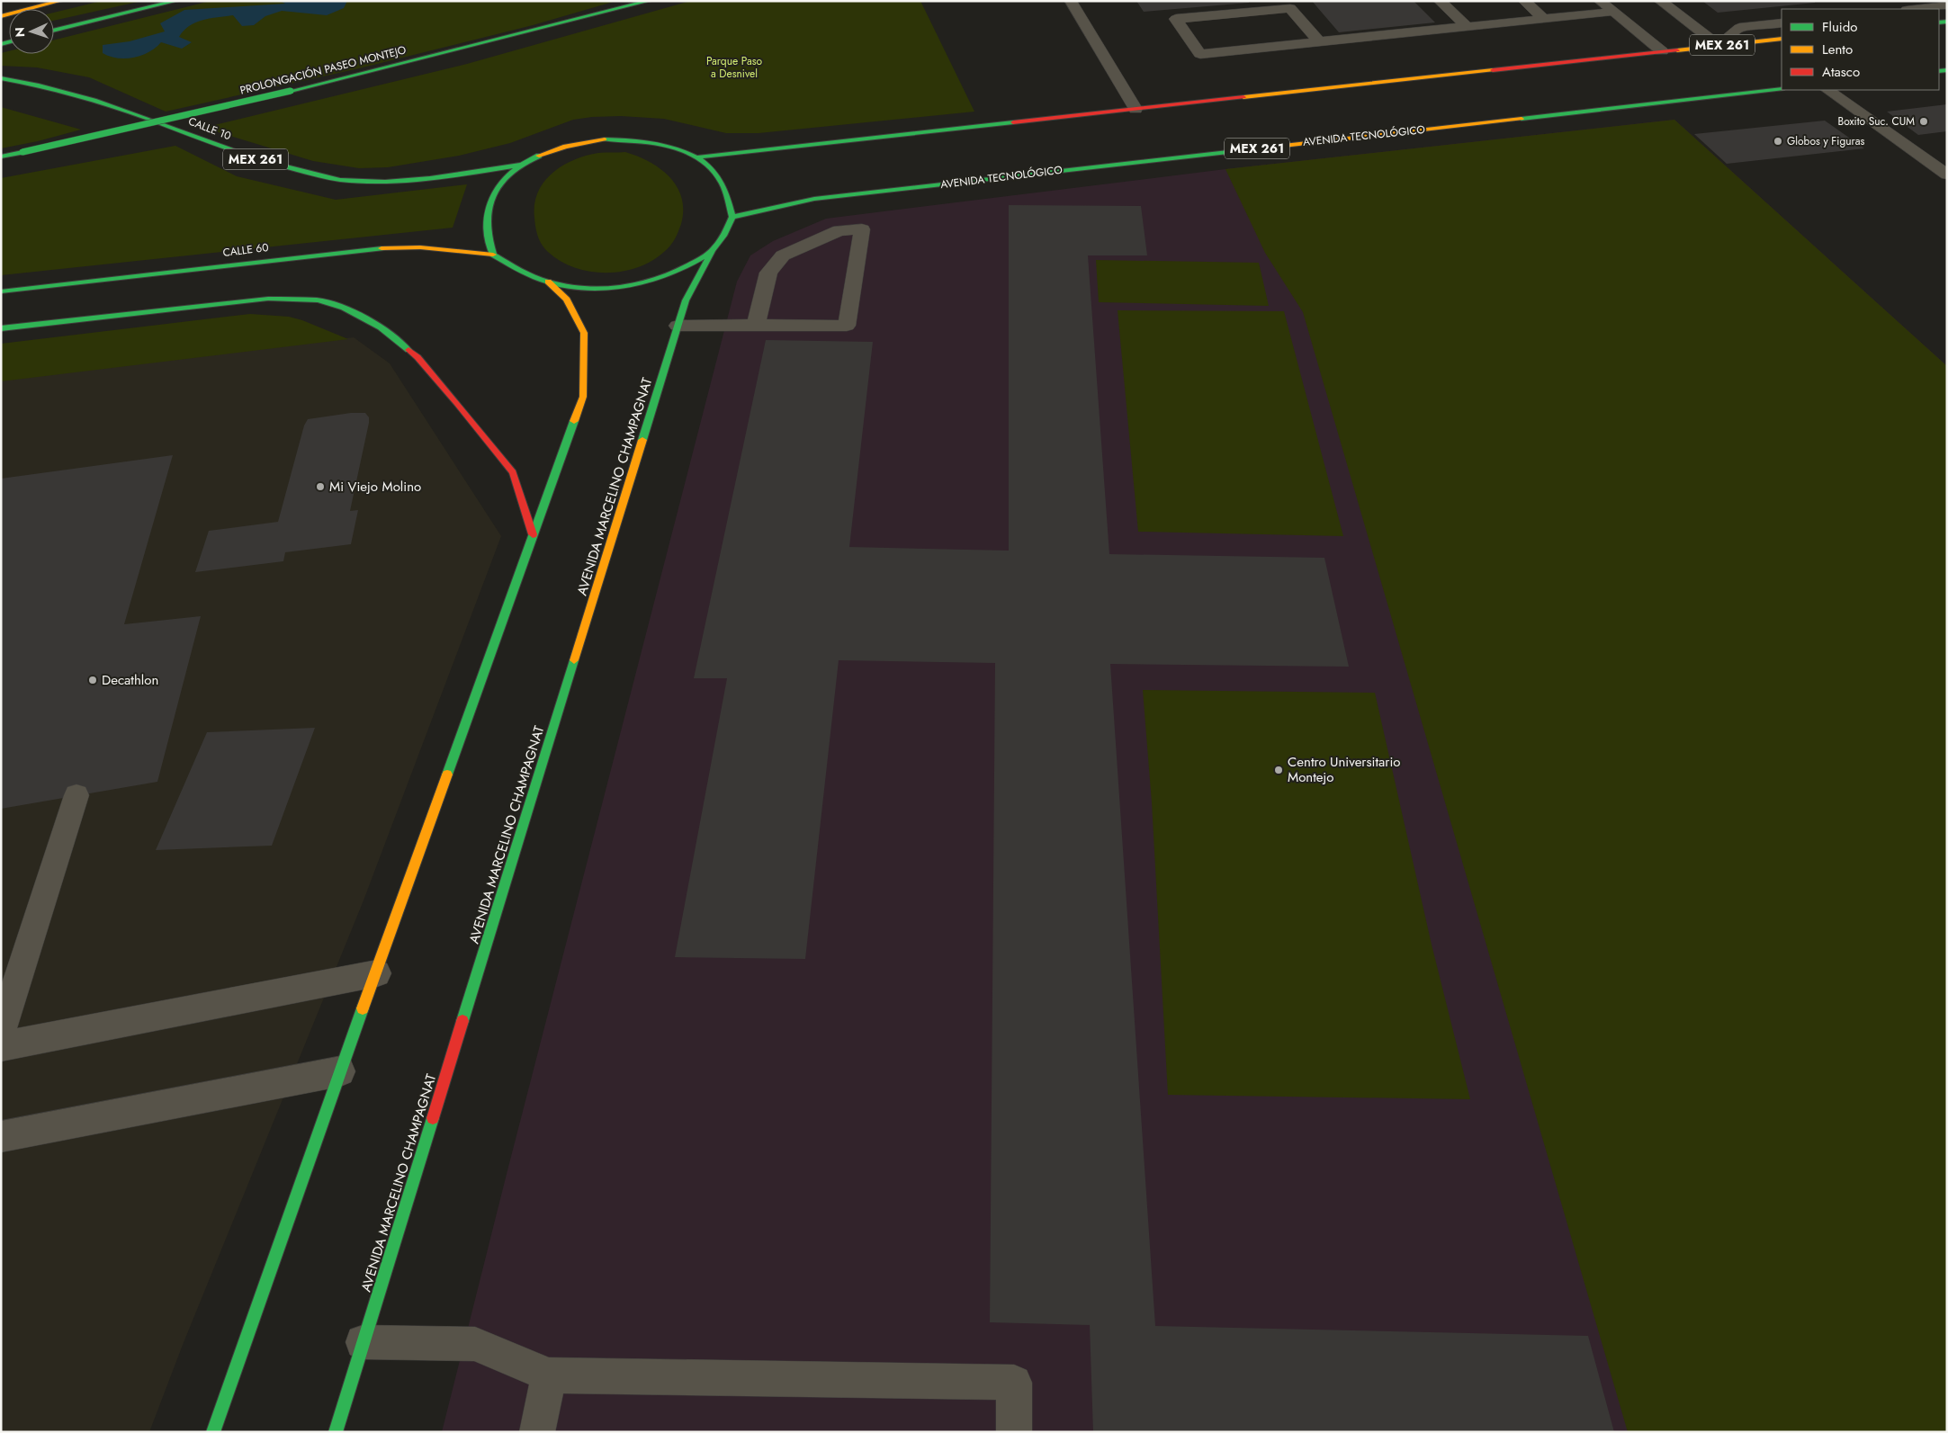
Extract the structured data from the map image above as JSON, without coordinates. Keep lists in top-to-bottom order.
{
  "streets": {
    "main road": [
      "MEX 261",
      "PROLONGACIÓN PASEO MONTEJO",
      "CALLE 10",
      "AVENIDA TECNOLÓGICO",
      "CALLE 60",
      "AVENIDA MARCELINO CHAMPAGNAT"
    ]
  },
  "crossings": [
    ["AVENIDA TECNOLÓGICO", "AVENIDA MARCELINO CHAMPAGNAT"]
  ],
  "parks": ["Parque Paso a Desnivel"],
  "places": [
    "Boxito Suc. CUM",
    "Globos y Figuras",
    "Mi Viejo Molino",
    "Decathlon",
    "Centro Universitario Montejo"
  ],
  "legend": ["Fluido", "Lento", "Atasco"],
  "north": "left"
}
